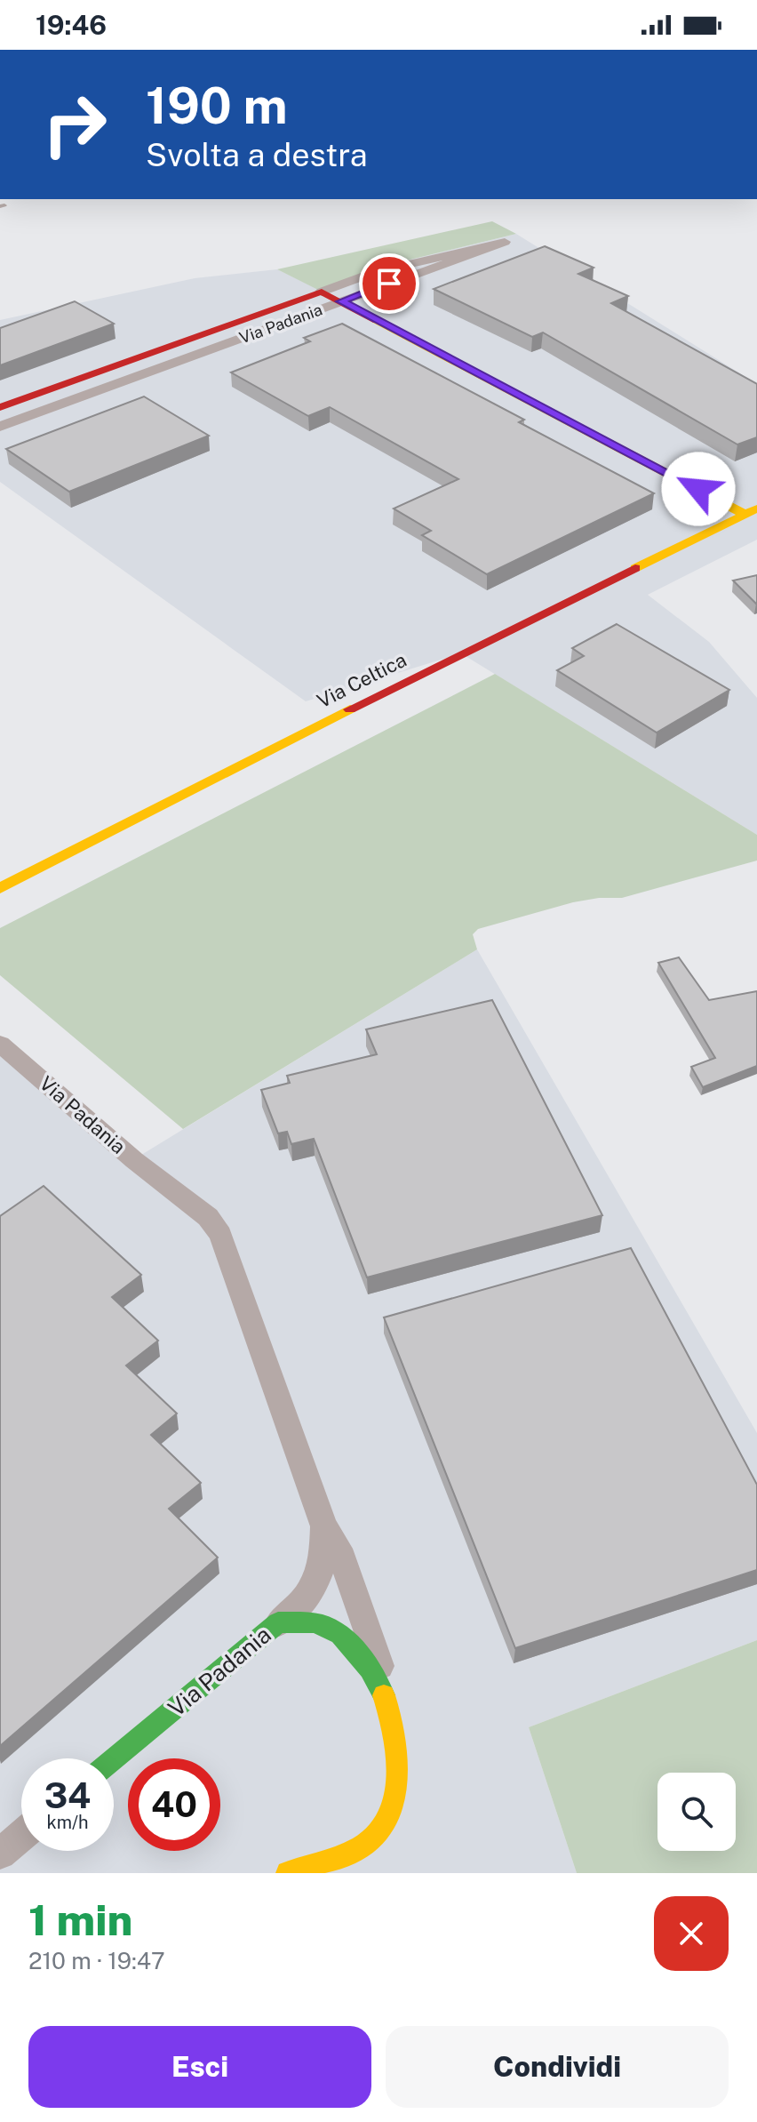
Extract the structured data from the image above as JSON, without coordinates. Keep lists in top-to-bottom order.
{
  "streets": {
    "street": ["Via Padania", "Via Celtica"]
  },
  "crossings": [
    ["Via Padania", "Via Celtica"]
  ],
  "page": {
    "status": "19:46",
    "turn": ["190 m", "Svolta a destra"],
    "speed": "34 km/h",
    "limit": "40",
    "heading": ["1 min", "210 m · 19:47"],
    "buttons": ["Esci", "Condividi"]
  }
}
